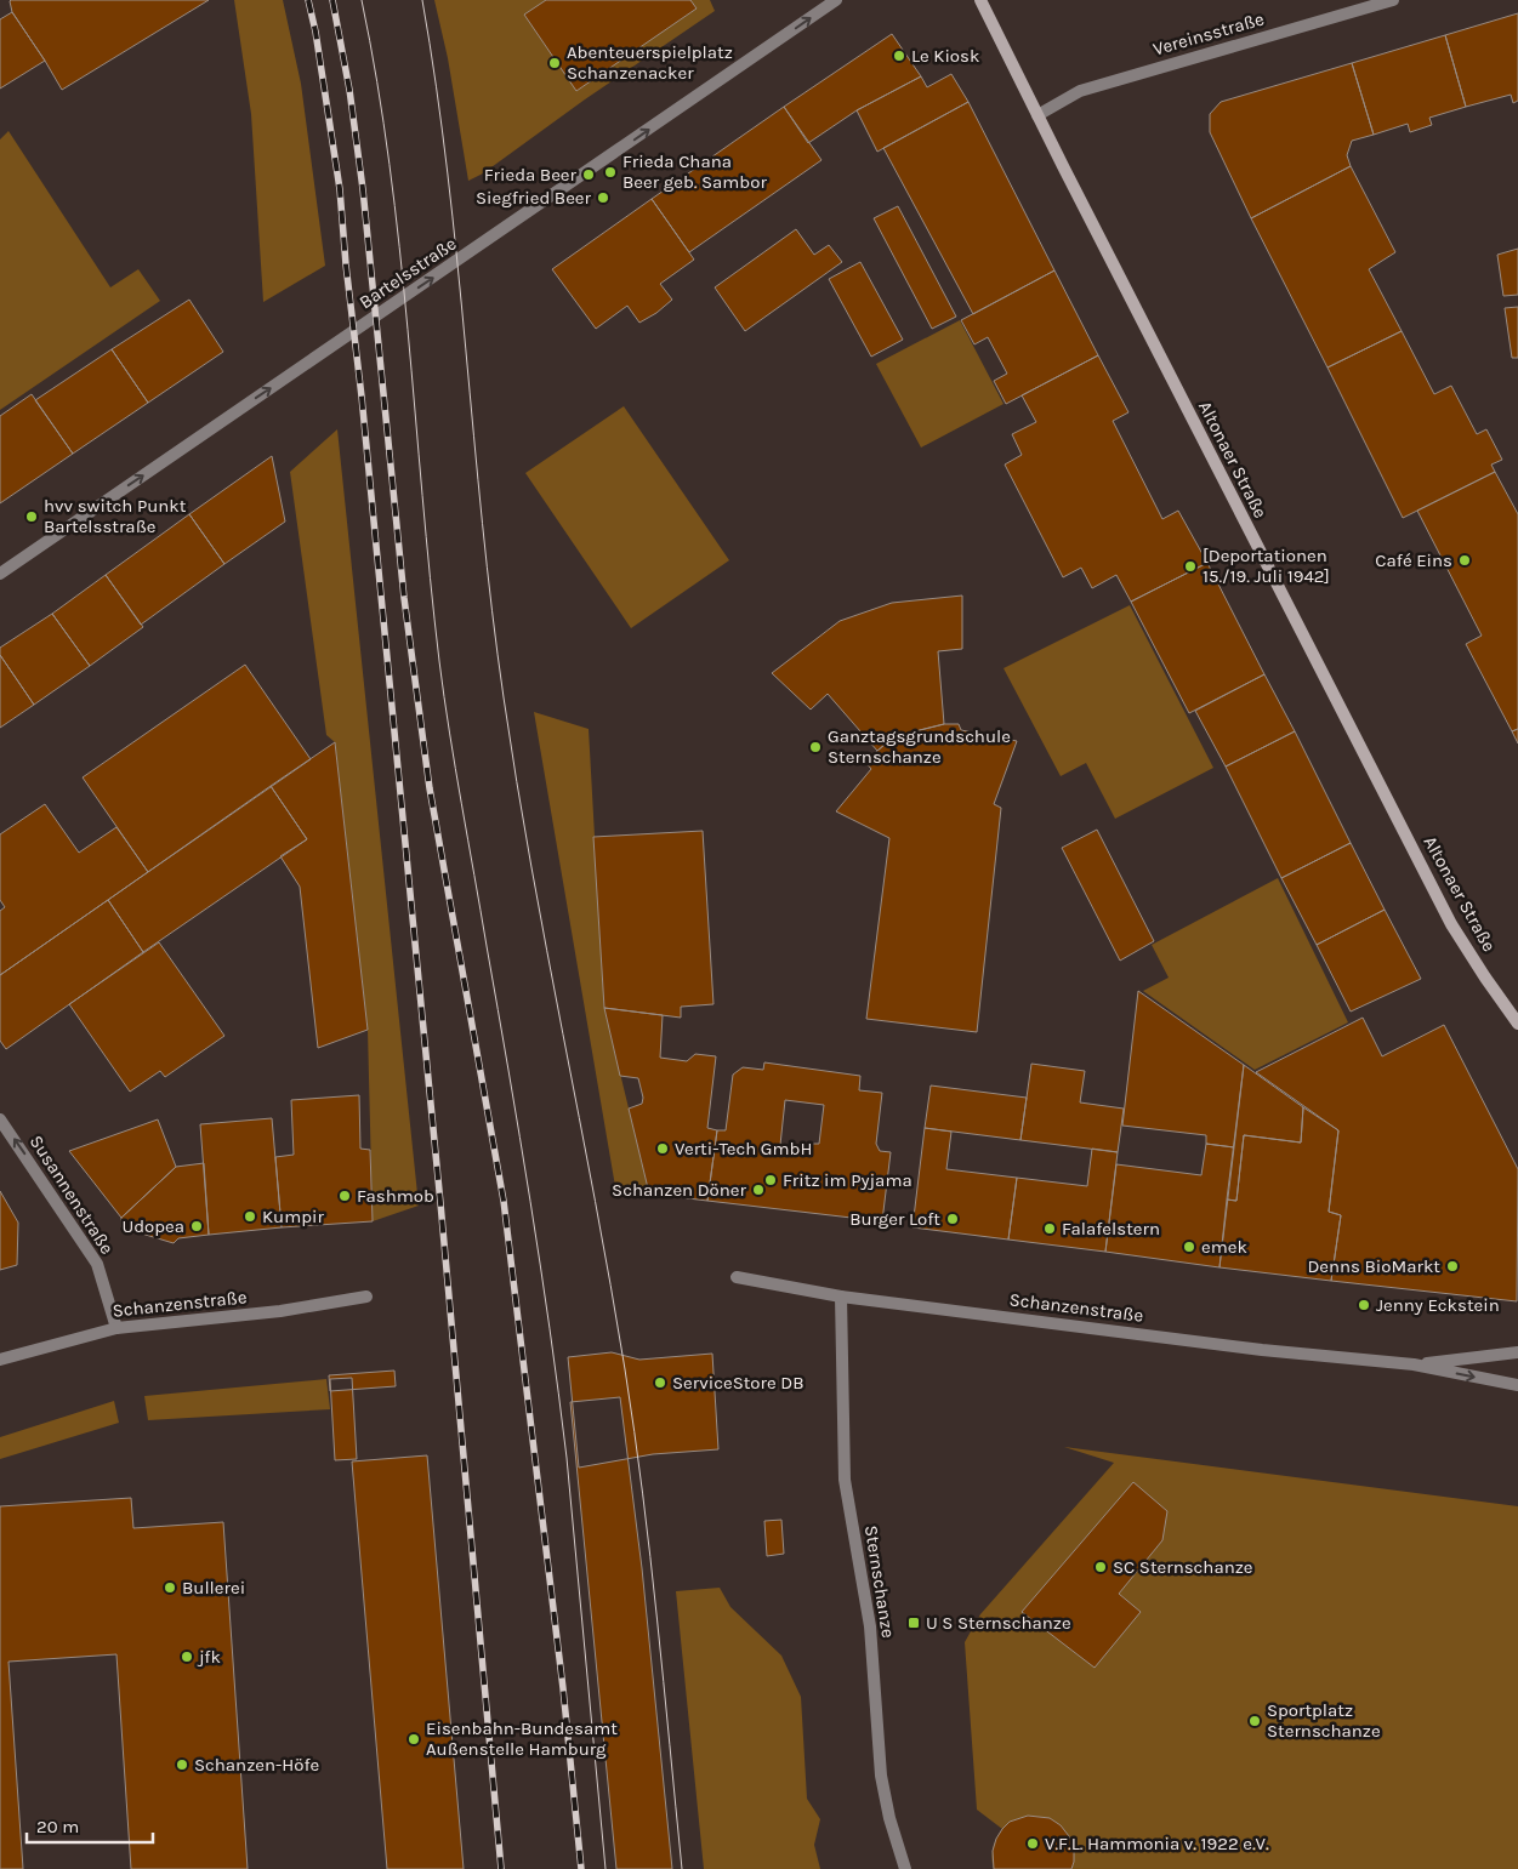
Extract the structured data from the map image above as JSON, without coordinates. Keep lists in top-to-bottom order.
{
  "streets": {
    "main road": ["Altonaer Straße"],
    "street": [
      "Vereinsstraße",
      "Bartelsstraße",
      "Susannenstraße",
      "Schanzenstraße",
      "Sternschanze"
    ]
  },
  "crossings": [
    ["Vereinsstraße", "Altonaer Straße"],
    ["Susannenstraße", "Schanzenstraße"],
    ["Schanzenstraße", "Sternschanze"]
  ],
  "one_way": ["Bartelsstraße", "Susannenstraße"],
  "places": {
    "other": [
      "Le Kiosk",
      "Abenteuerspielplatz Schanzenacker",
      "Frieda Chana Beer geb. Sambor",
      "Frieda Beer",
      "Siegfried Beer",
      "hvv switch Punkt Bartelsstraße",
      "Café Eins",
      "[Deportationen 15./19. Juli 1942]",
      "Ganztagsgrundschule Sternschanze",
      "Verti-Tech GmbH",
      "Fritz im Pyjama",
      "Schanzen Döner",
      "Fashmob",
      "Kumpir",
      "Burger Loft",
      "Udopea",
      "Falafelstern",
      "emek",
      "Denns BioMarkt",
      "Jenny Eckstein",
      "ServiceStore DB",
      "SC Sternschanze",
      "Bullerei",
      "jfk",
      "Sportplatz Sternschanze",
      "Eisenbahn-Bundesamt Außenstelle Hamburg",
      "Schanzen-Höfe",
      "V.F.L. Hammonia v. 1922 e.V."
    ],
    "transit": ["U S Sternschanze"]
  },
  "scale_bar": "20 m"
}
